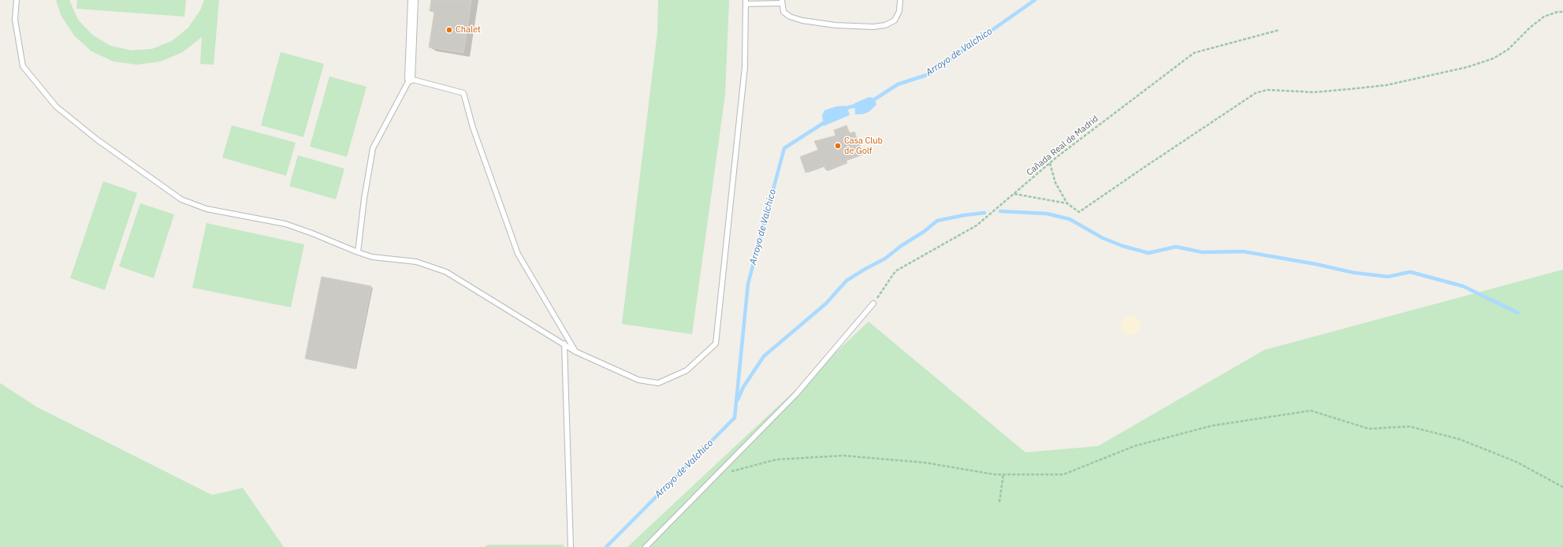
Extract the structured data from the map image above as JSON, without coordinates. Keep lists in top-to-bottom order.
{
  "streets": {
    "path": ["Cañada Real de Madrid"]
  },
  "water": ["Arroyo de Valchico"],
  "places": ["Chalet", "Casa Club de Golf"]
}
